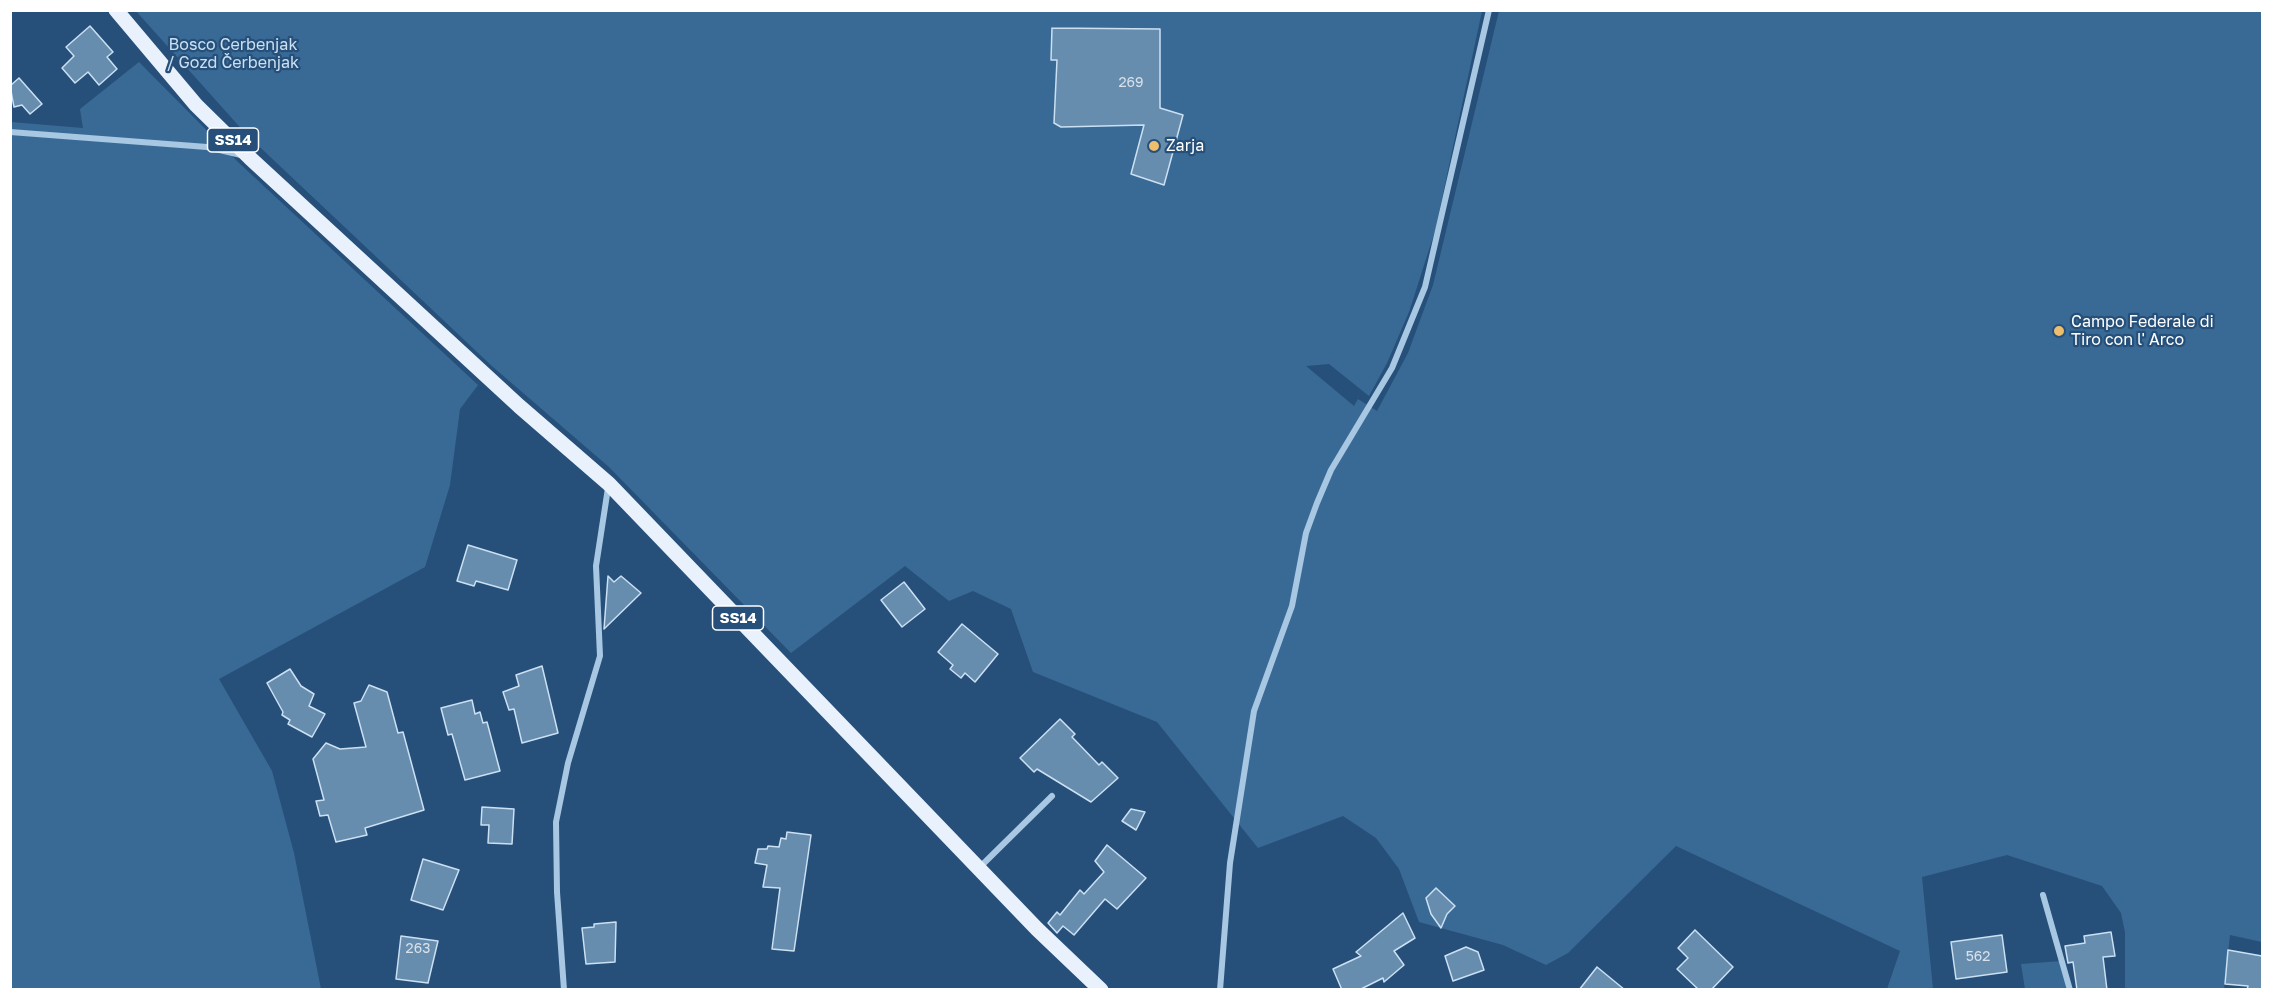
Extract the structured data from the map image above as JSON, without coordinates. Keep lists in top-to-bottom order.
{
  "streets": {
    "main road": ["SS14"]
  },
  "parks": ["Bosco Cerbenjak / Gozd Čerbenjak"],
  "places": ["Zarja", "Campo Federale di Tiro con l' Arco"],
  "house_numbers": ["269", "263", "562"]
}
